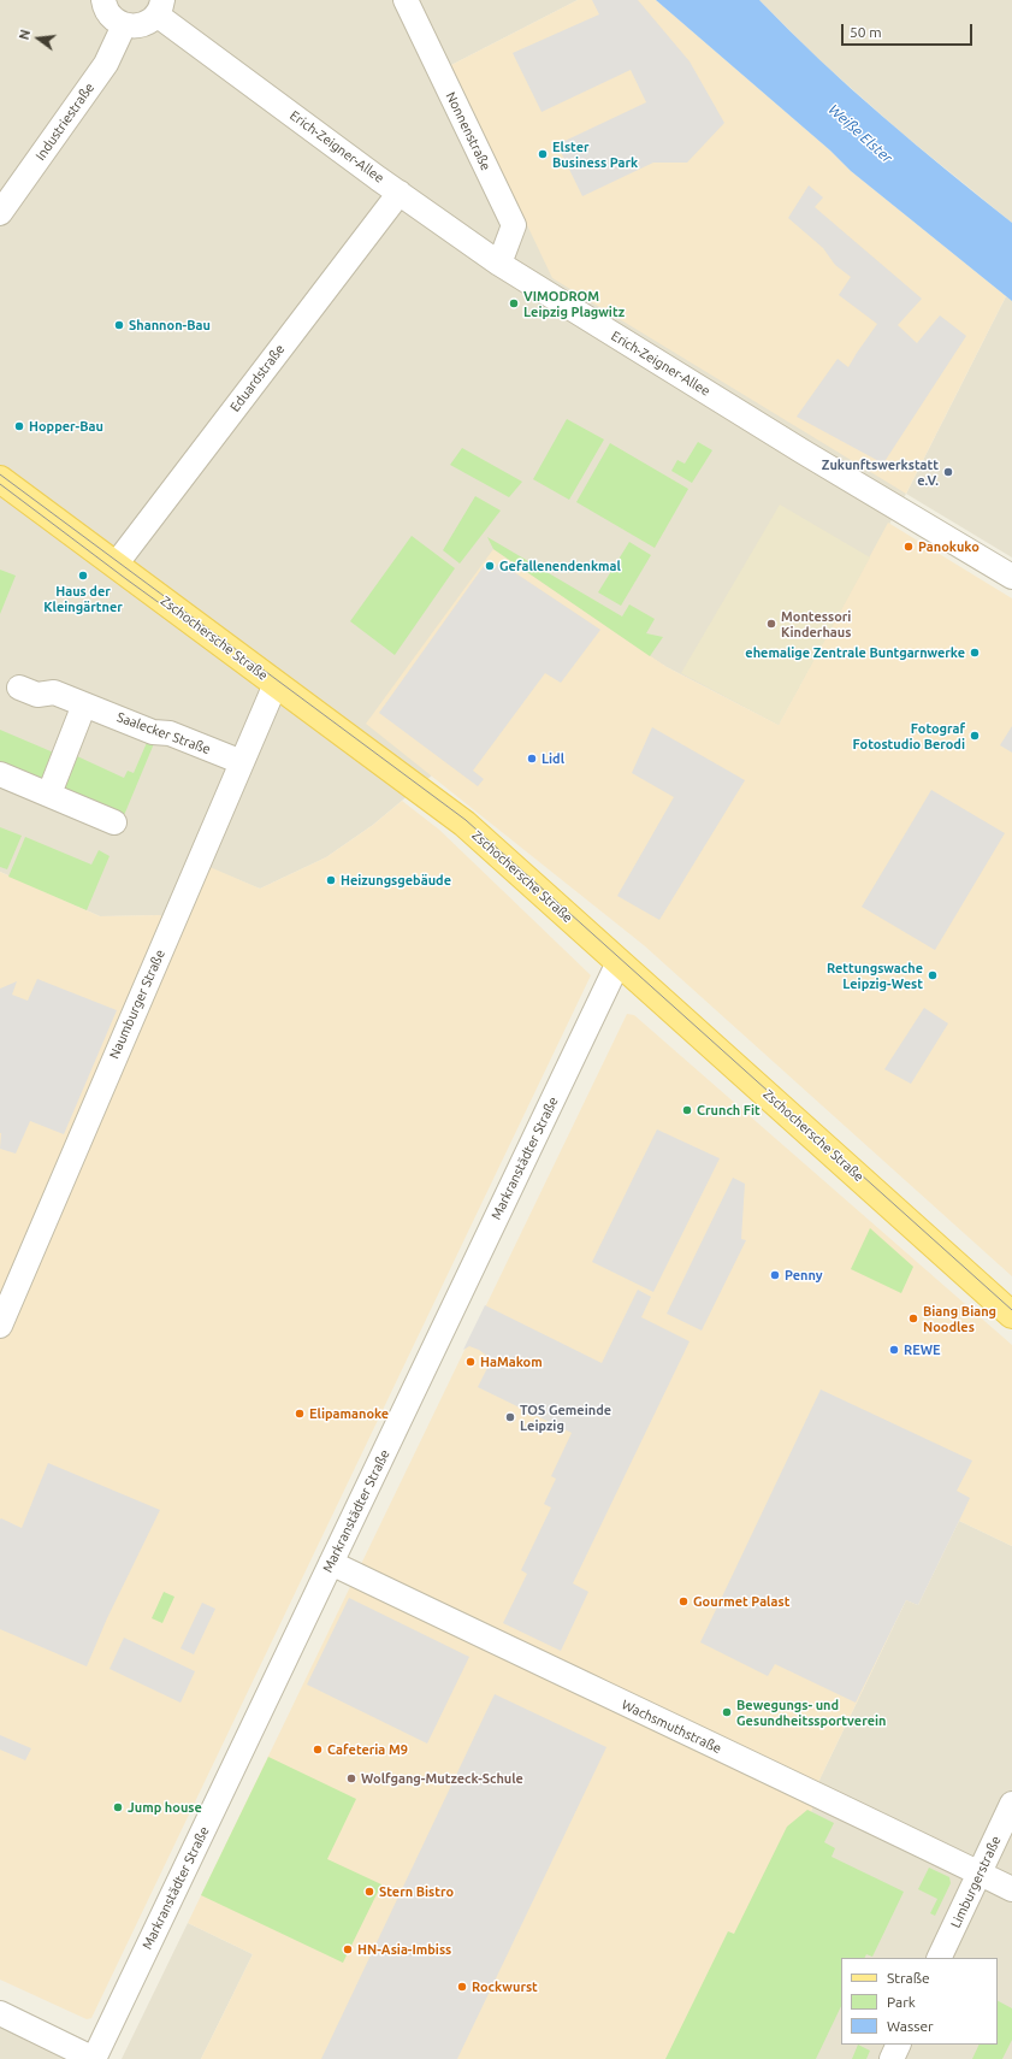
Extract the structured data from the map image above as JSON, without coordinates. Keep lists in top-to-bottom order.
{
  "streets": {
    "main road": ["Zschochersche Straße"],
    "street": [
      "Industriestraße",
      "Nonnenstraße",
      "Erich-Zeigner-Allee",
      "Eduardstraße",
      "Saalecker Straße",
      "Naumburger Straße",
      "Markranstädter Straße",
      "Wachsmuthstraße",
      "Limburgerstraße"
    ]
  },
  "crossings": [
    ["Nonnenstraße", "Erich-Zeigner-Allee"],
    ["Erich-Zeigner-Allee", "Eduardstraße"],
    ["Eduardstraße", "Zschochersche Straße"],
    ["Zschochersche Straße", "Naumburger Straße"],
    ["Zschochersche Straße", "Markranstädter Straße"],
    ["Saalecker Straße", "Naumburger Straße"],
    ["Markranstädter Straße", "Wachsmuthstraße"],
    ["Wachsmuthstraße", "Limburgerstraße"]
  ],
  "water": ["Weiße Elster"],
  "places": [
    "Elster Business Park",
    "VIMODROM Leipzig Plagwitz",
    "Shannon-Bau",
    "Hopper-Bau",
    "Zukunftswerkstatt e.V.",
    "Panokuko",
    "Gefallenendenkmal",
    "Haus der Kleingärtner",
    "Montessori Kinderhaus",
    "ehemalige Zentrale Buntgarnwerke",
    "Fotograf Fotostudio Berodi",
    "Lidl",
    "Heizungsgebäude",
    "Rettungswache Leipzig-West",
    "Crunch Fit",
    "Penny",
    "Biang Biang Noodles",
    "REWE",
    "HaMakom",
    "Elipamanoke",
    "TOS Gemeinde Leipzig",
    "Gourmet Palast",
    "Bewegungs- und Gesundheitssportverein",
    "Cafeteria M9",
    "Wolfgang-Mutzeck-Schule",
    "Jump house",
    "Stern Bistro",
    "HN-Asia-Imbiss",
    "Rockwurst"
  ],
  "legend": ["Straße", "Park", "Wasser"],
  "scale_bar": "50 m",
  "north": "left"
}
